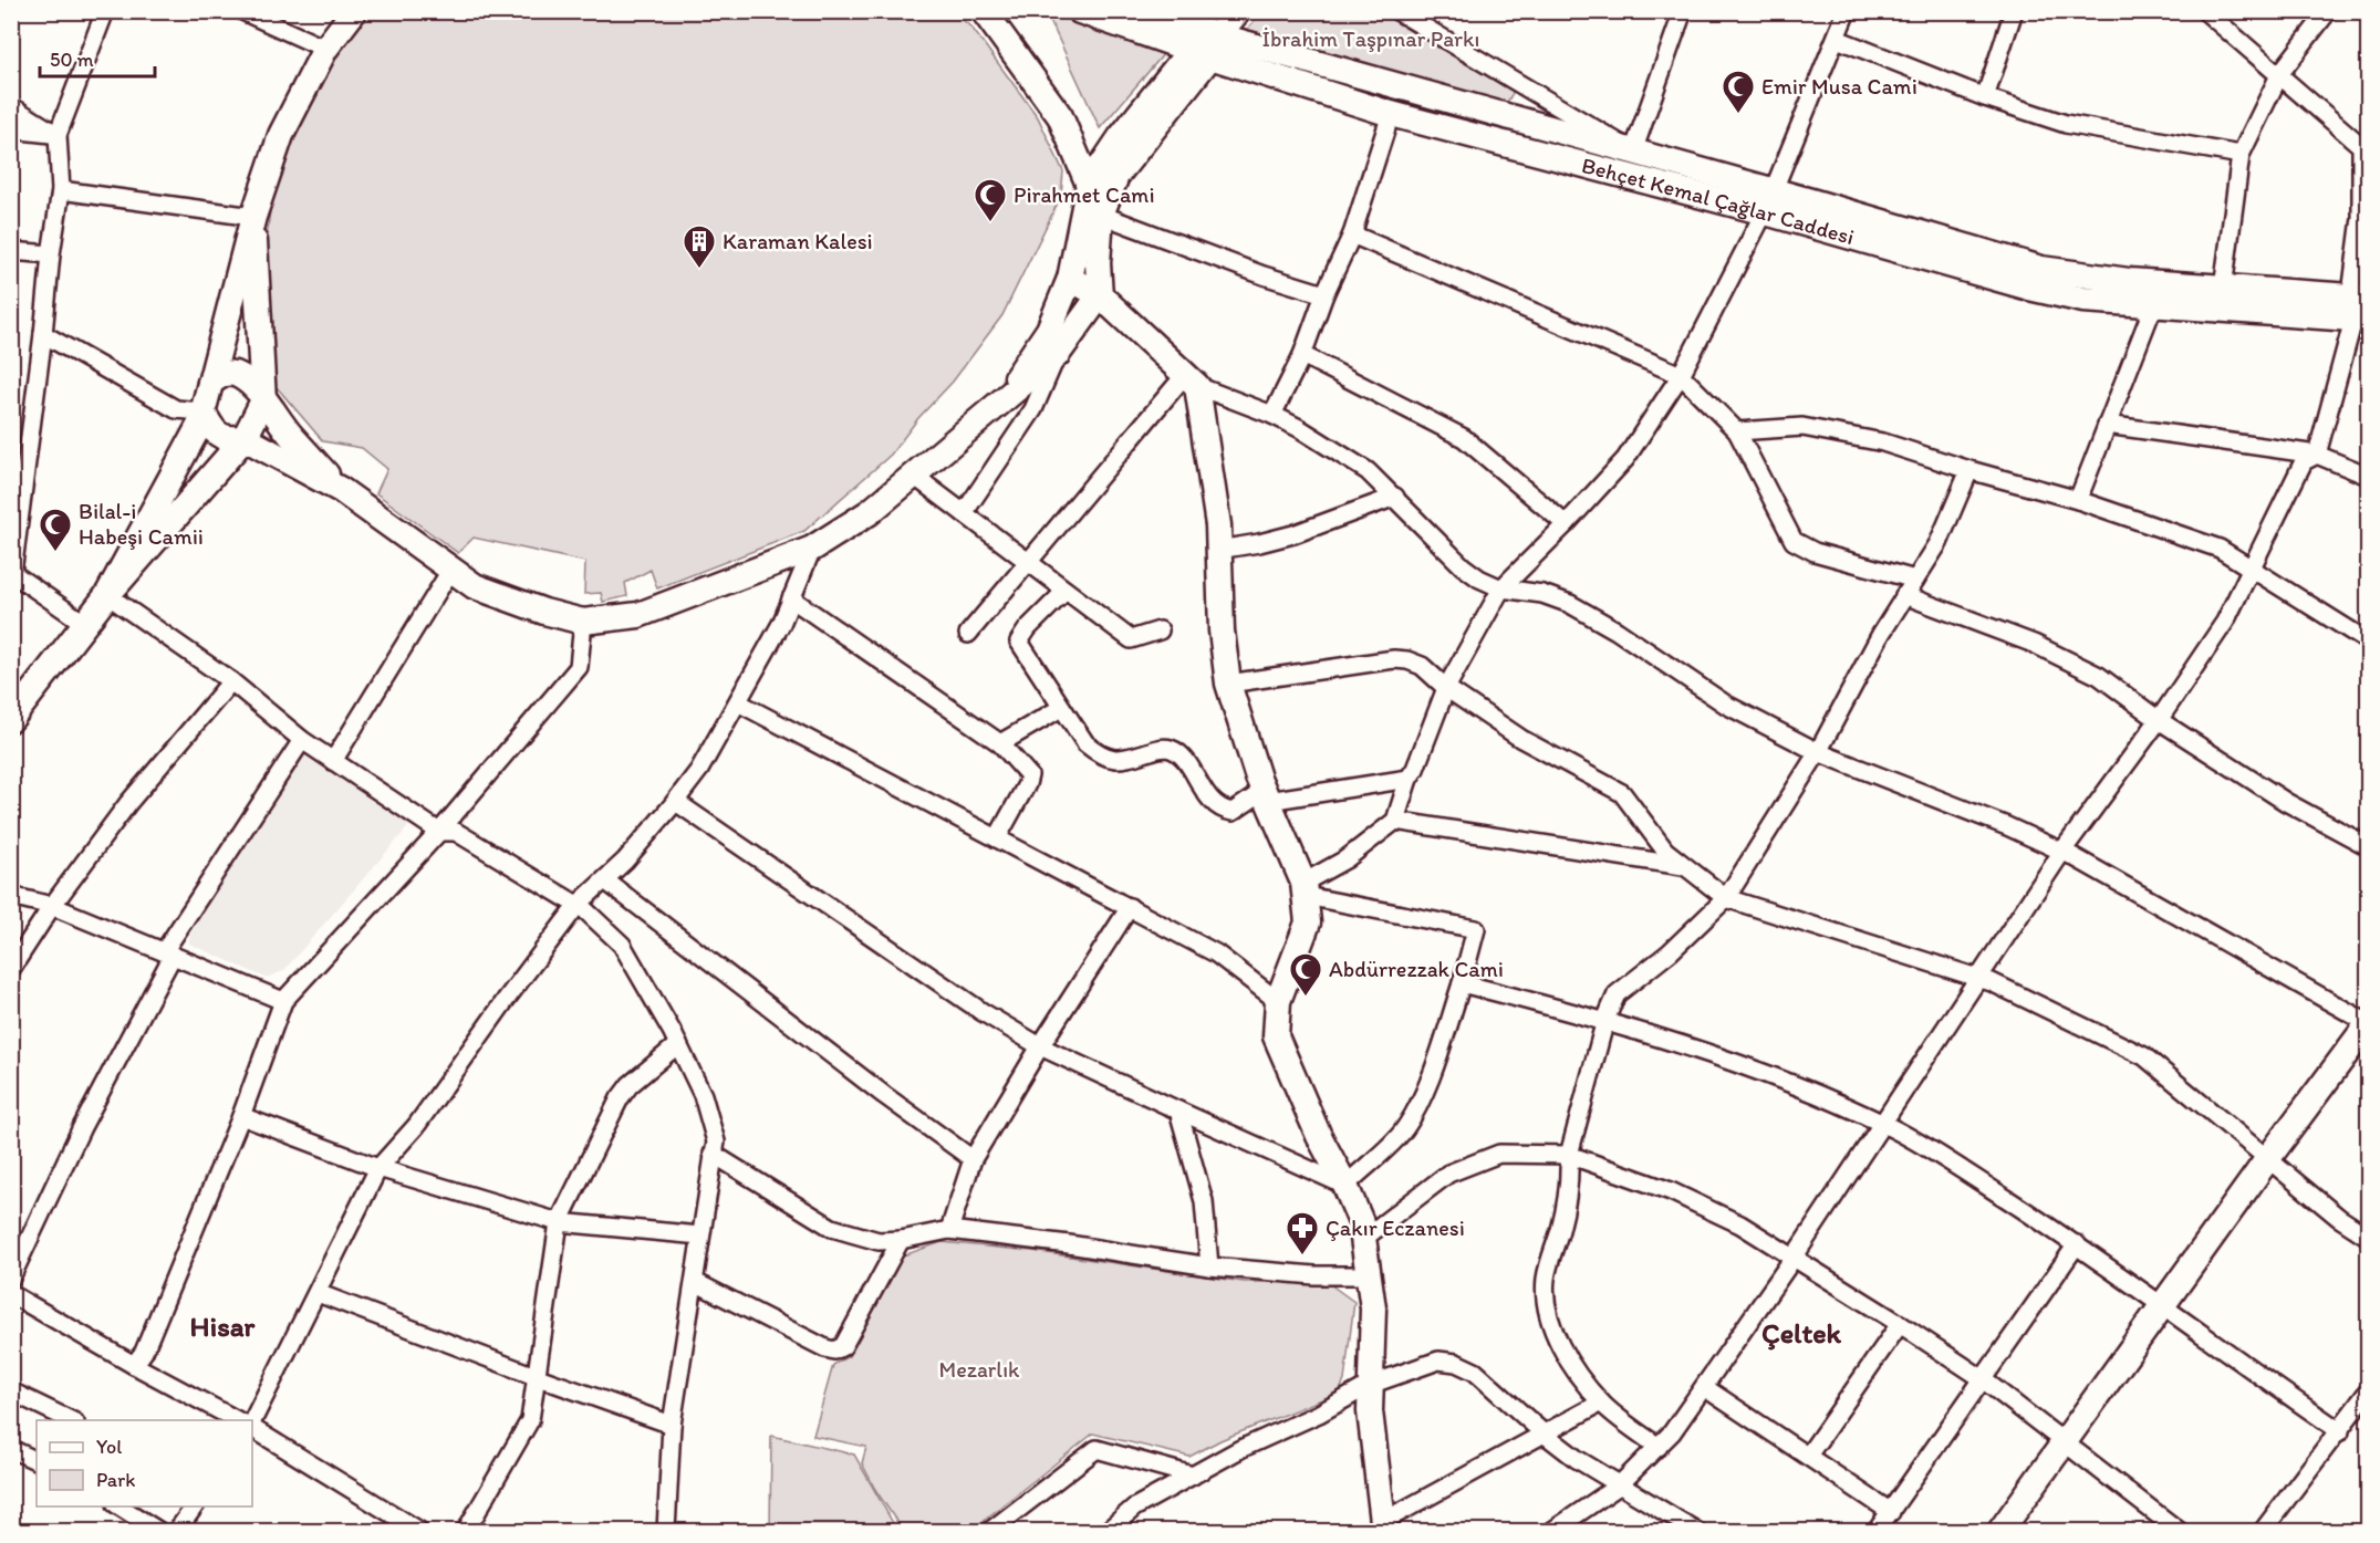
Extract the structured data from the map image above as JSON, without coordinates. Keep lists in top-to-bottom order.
{
  "streets": {
    "street": ["Behçet Kemal Çağlar Caddesi"]
  },
  "districts": ["Hisar", "Çeltek"],
  "parks": ["İbrahim Taşpınar Parkı", "Mezarlık"],
  "places": {
    "mosque": [
      "Emir Musa Cami",
      "Pirahmet Cami",
      "Bilal-i Habeşi Camii",
      "Abdürrezzak Cami"
    ],
    "building": ["Karaman Kalesi"],
    "pharmacy": ["Çakır Eczanesi"]
  },
  "legend": ["Yol", "Park"],
  "scale_bar": "50 m"
}
